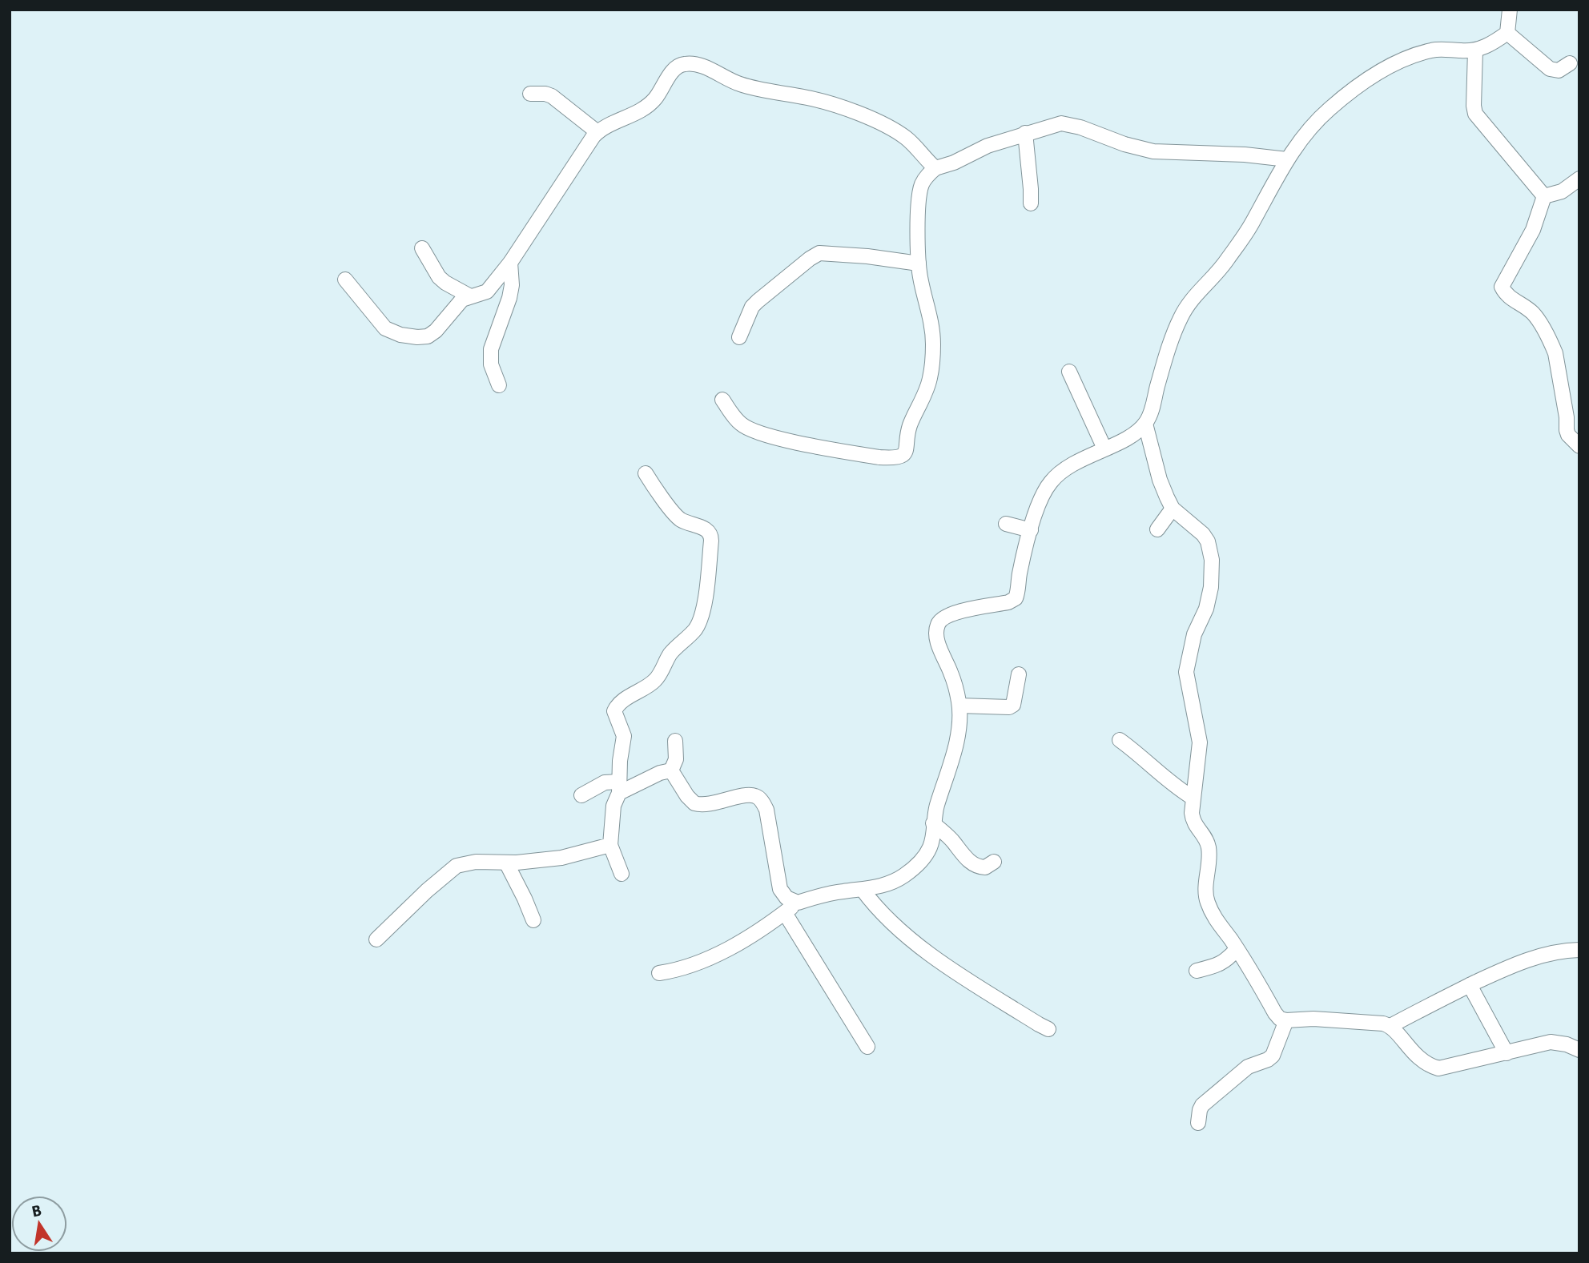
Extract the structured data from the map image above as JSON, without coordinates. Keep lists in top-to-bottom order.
{
  "north": "top"
}
